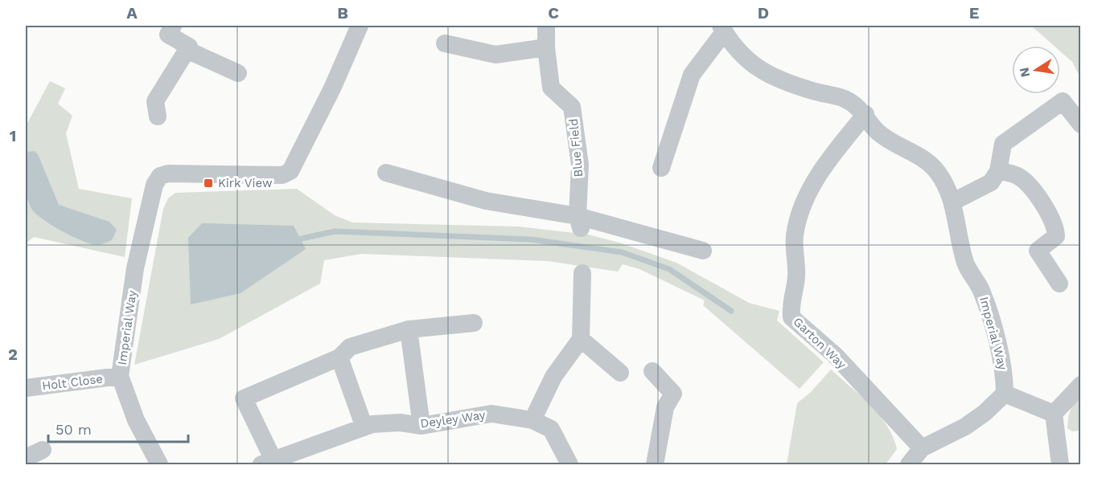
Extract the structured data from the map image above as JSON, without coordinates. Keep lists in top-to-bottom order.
{
  "streets": {
    "street": [
      "Blue Field",
      "Imperial Way",
      "Garton Way",
      "Holt Close",
      "Deyley Way"
    ]
  },
  "crossings": [
    ["Imperial Way", "Garton Way"],
    ["Imperial Way", "Holt Close"]
  ],
  "places": {
    "transit": ["Kirk View"]
  },
  "scale_bar": "50 m",
  "north": "left",
  "grid": {
    "columns": [
      "A",
      "B",
      "C",
      "D",
      "E"
    ],
    "rows": ["1", "2"]
  }
}
